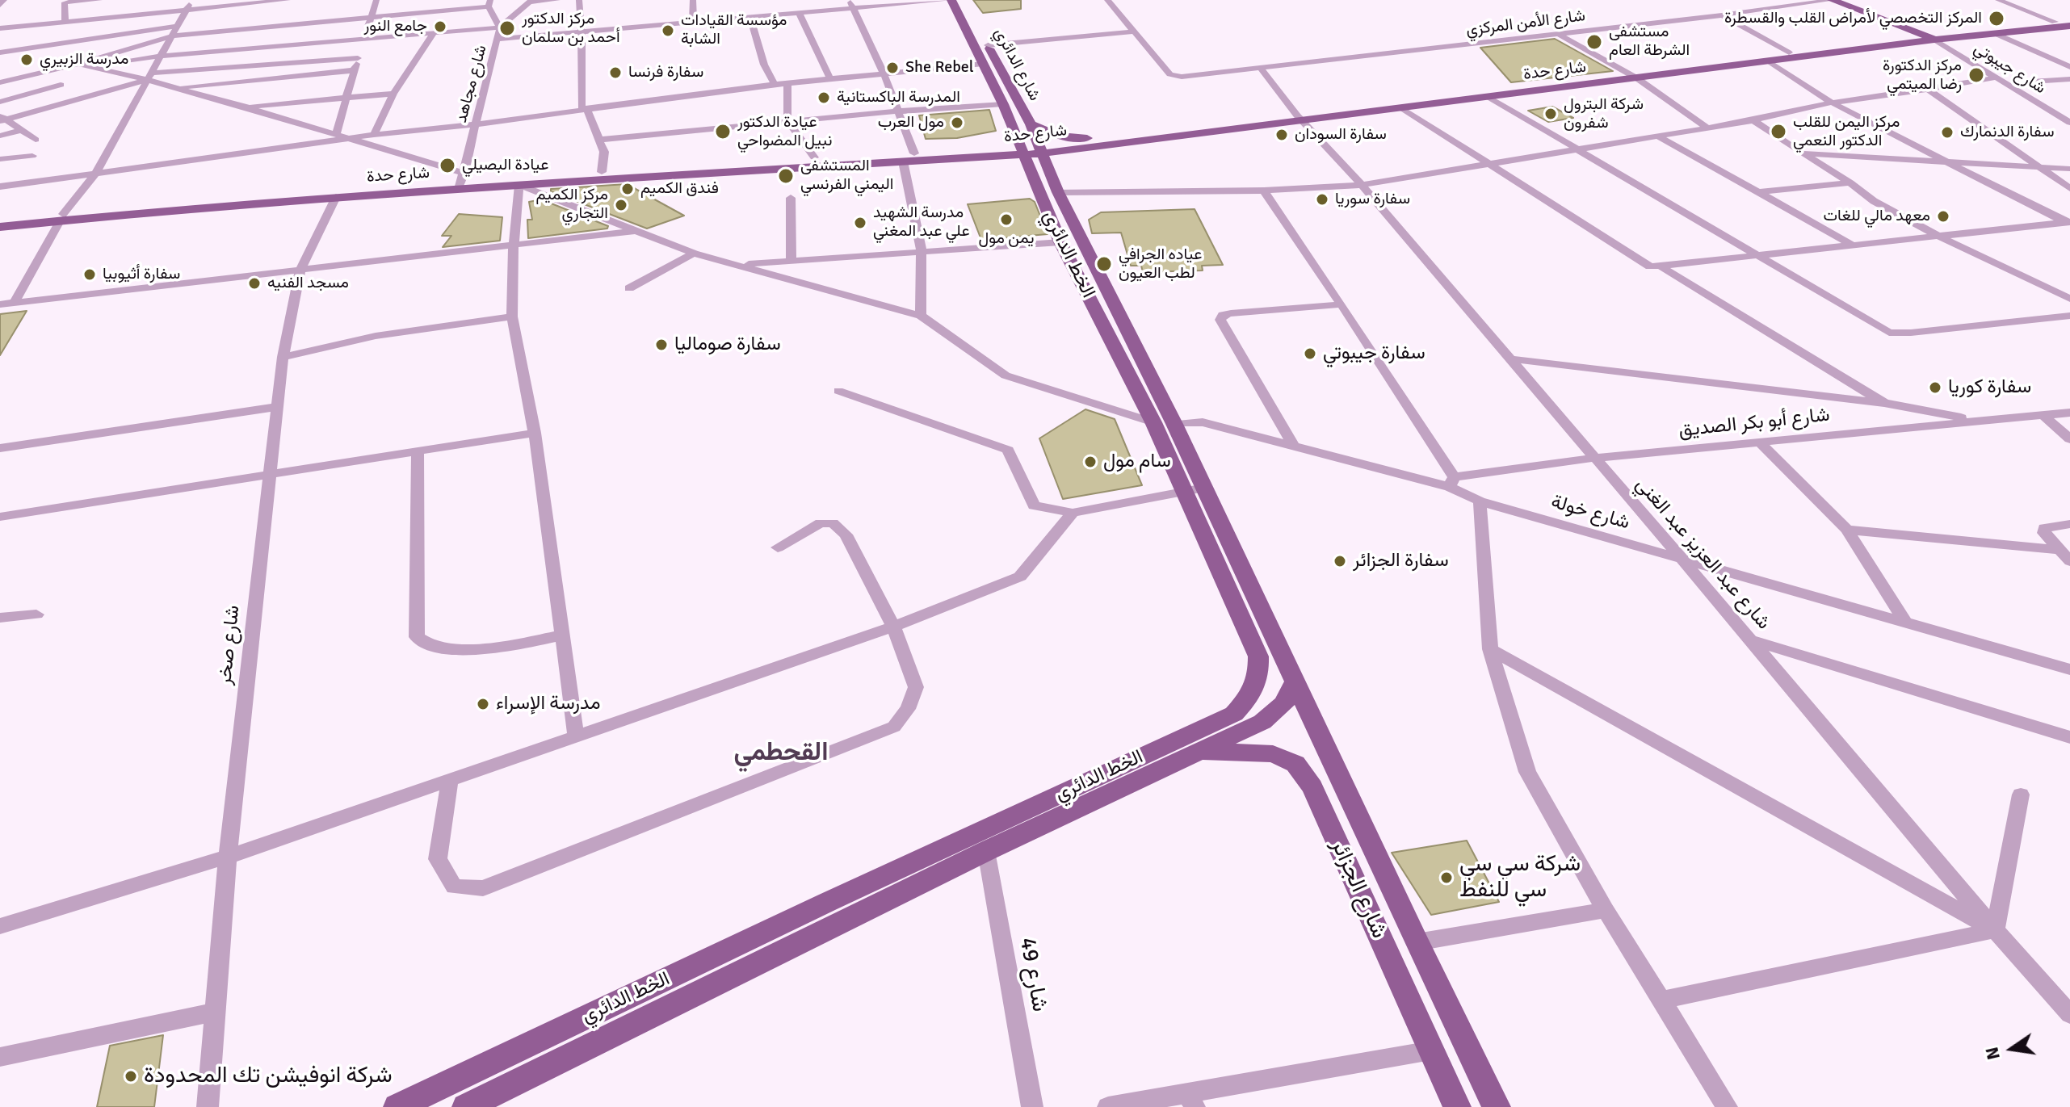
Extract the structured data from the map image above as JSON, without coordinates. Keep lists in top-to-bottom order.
{
  "streets": {
    "main road": [
      "شارع الدائري",
      "شارع حدة",
      "الخط الدائري",
      "شارع الجزائر"
    ],
    "street": [
      "شارع الأمن المركزي",
      "شارع جيبوتي",
      "شارع مجاهد",
      "شارع أبو بكر الصديق",
      "شارع خولة",
      "شارع عبد العزيز عبد الغني",
      "شارع صخر",
      "شارع 49"
    ]
  },
  "crossings": [
    ["شارع الأمن المركزي", "شارع عبد العزيز عبد الغني"],
    ["شارع الدائري", "شارع حدة"],
    ["شارع الدائري", "الخط الدائري"],
    ["شارع جيبوتي", "شارع حدة"],
    ["شارع حدة", "شارع مجاهد"],
    ["شارع حدة", "الخط الدائري"],
    ["شارع حدة", "شارع عبد العزيز عبد الغني"],
    ["شارع حدة", "شارع صخر"],
    ["الخط الدائري", "شارع خولة"],
    ["الخط الدائري", "شارع الجزائر"],
    ["الخط الدائري", "شارع 49"],
    ["شارع أبو بكر الصديق", "شارع خولة"],
    ["شارع أبو بكر الصديق", "شارع عبد العزيز عبد الغني"],
    ["شارع خولة", "شارع عبد العزيز عبد الغني"]
  ],
  "districts": ["القحطمي"],
  "places": [
    "المركز التخصصي لأمراض القلب والقسطرة",
    "جامع النور",
    "مركز الدكتور أحمد بن سلمان",
    "مؤسسة القيادات الشابة",
    "مستشفى الشرطة العام",
    "مدرسة الزبيري",
    "She Rebel",
    "سفارة فرنسا",
    "مركز الدكتورة رضا الميتمي",
    "المدرسة الباكستانية",
    "شركة البترول شفرون",
    "مول العرب",
    "عيادة الدكتور نبيل المضواحي",
    "مركز اليمن للقلب الدكتور النعمي",
    "سفارة الدنمارك",
    "سفارة السودان",
    "عيادة البصيلي",
    "المستشفى اليمني الفرنسي",
    "فندق الكميم",
    "سفارة سوريا",
    "مركز الكميم التجاري",
    "معهد مالي للغات",
    "يمن مول",
    "مدرسة الشهيد علي عبد المغني",
    "عياده الجرافي لطب العيون",
    "سفارة أثيوبيا",
    "مسجد الفنيه",
    "سفارة صوماليا",
    "سفارة جيبوتي",
    "سفارة كوريا",
    "سام مول",
    "سفارة الجزائر",
    "مدرسة الإسراء",
    "شركة سي سي سي للنفط",
    "شركة انوفيشن تك المحدودة"
  ],
  "north": "left"
}
